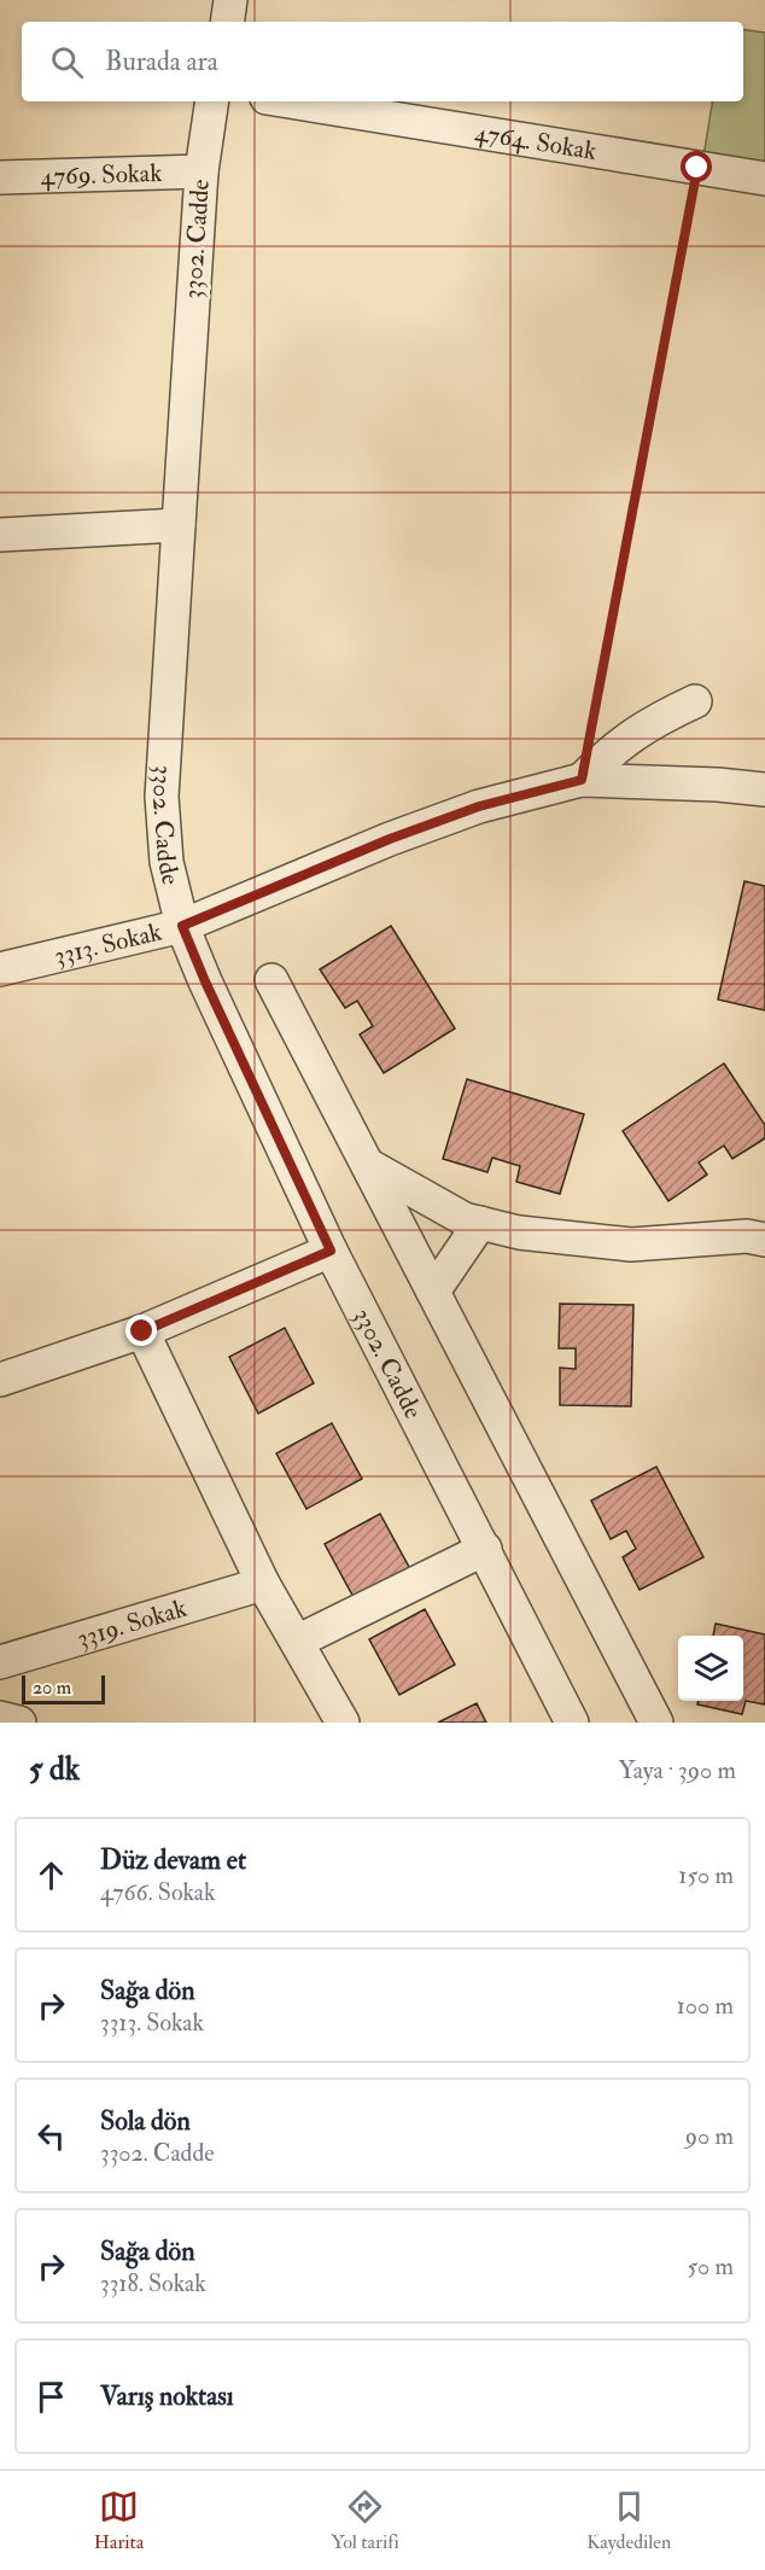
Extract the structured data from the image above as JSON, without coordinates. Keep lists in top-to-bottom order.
{
  "streets": {
    "street": [
      "4764. Sokak",
      "4769. Sokak",
      "3302. Cadde",
      "3313. Sokak",
      "3319. Sokak"
    ]
  },
  "crossings": [
    ["4769. Sokak", "3302. Cadde"],
    ["3302. Cadde", "3313. Sokak"]
  ],
  "scale_bar": "20 m",
  "page": {
    "search": "Burada ara",
    "scale": "20 m",
    "heading": ["5 dk", "Yaya · 390 m"],
    "list": [
      ["Düz devam et", "4766. Sokak", "150 m"],
      ["Sağa dön", "3313. Sokak", "100 m"],
      ["Sola dön", "3302. Cadde", "90 m"],
      ["Sağa dön", "3318. Sokak", "50 m"],
      "Varış noktası"
    ],
    "nav": ["Harita", "Yol tarifi", "Kaydedilen"]
  }
}
